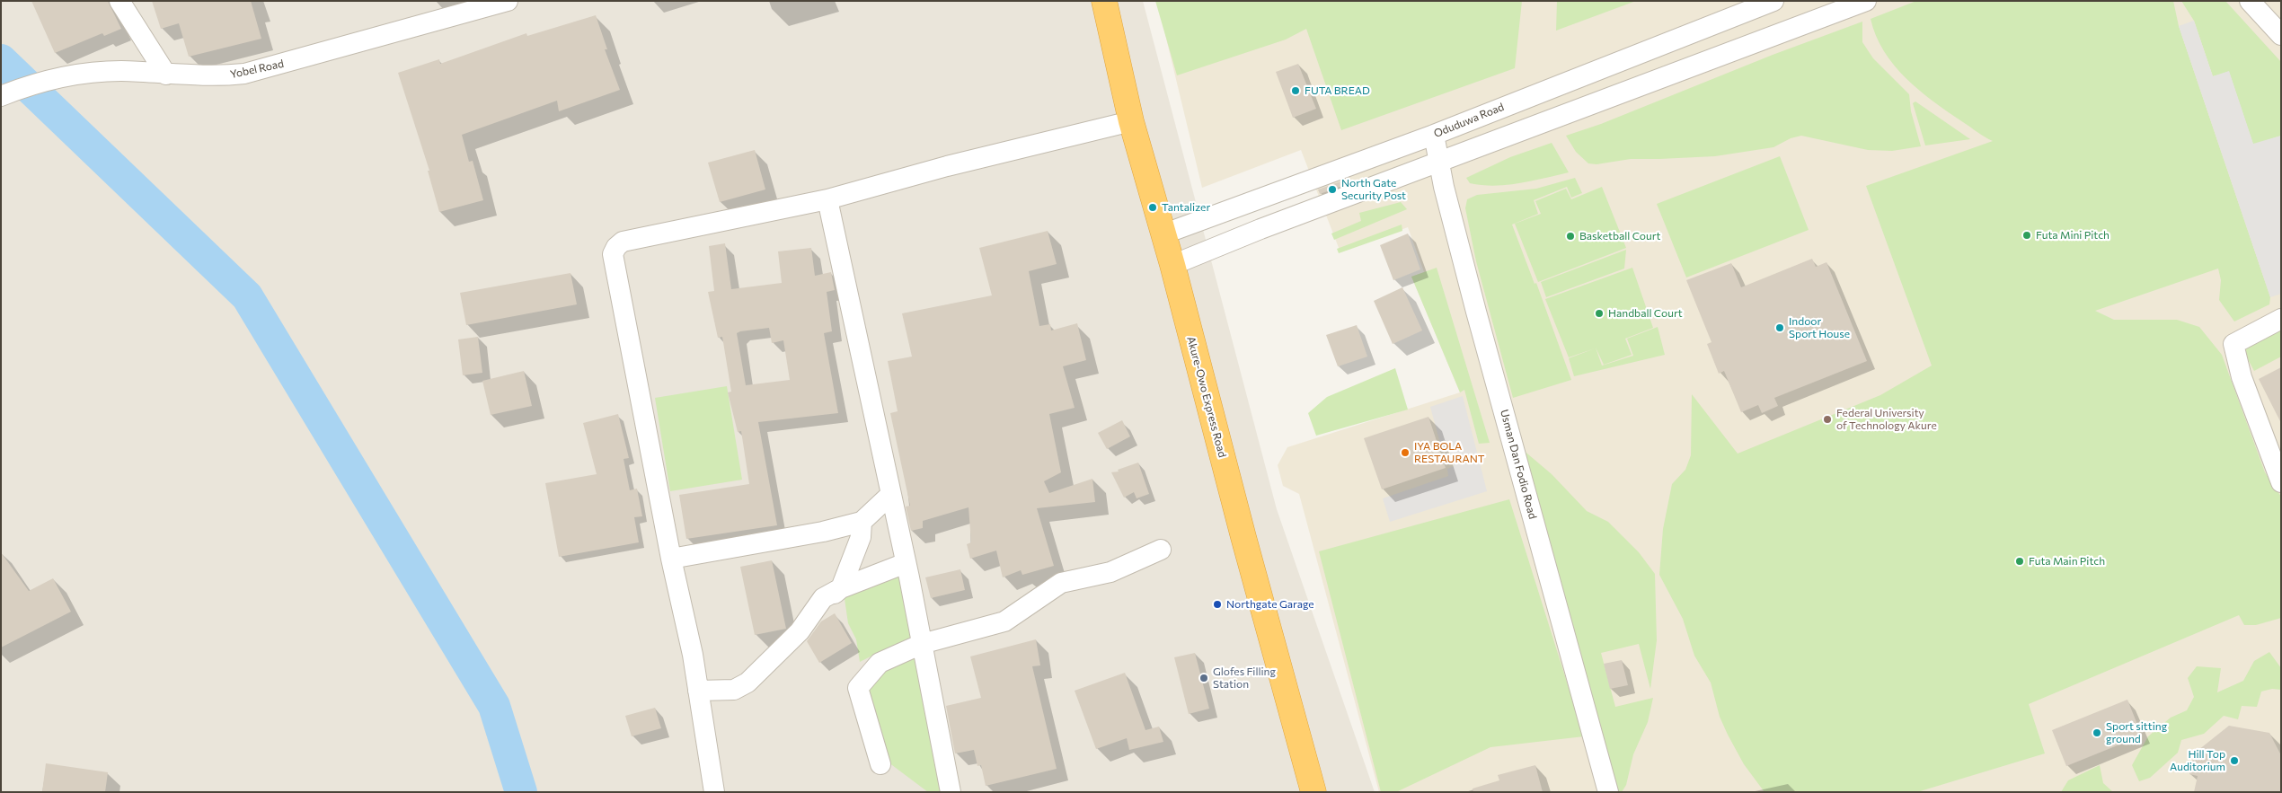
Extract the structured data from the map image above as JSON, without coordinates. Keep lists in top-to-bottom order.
{
  "streets": {
    "highway": ["Akure-Owo Express Road"],
    "street": ["Yobel Road", "Oduduwa Road", "Usman Dan Fodio Road"]
  },
  "crossings": [
    ["Oduduwa Road", "Akure-Owo Express Road"],
    ["Oduduwa Road", "Usman Dan Fodio Road"]
  ],
  "places": [
    "FUTA BREAD",
    "North Gate Security Post",
    "Tantalizer",
    "Futa Mini Pitch",
    "Basketball Court",
    "Handball Court",
    "Indoor Sport House",
    "Federal University of Technology Akure",
    "IYA BOLA RESTAURANT",
    "Futa Main Pitch",
    "Northgate Garage",
    "Glofes Filling Station",
    "Sport sitting ground",
    "Hill Top Auditorium"
  ]
}
